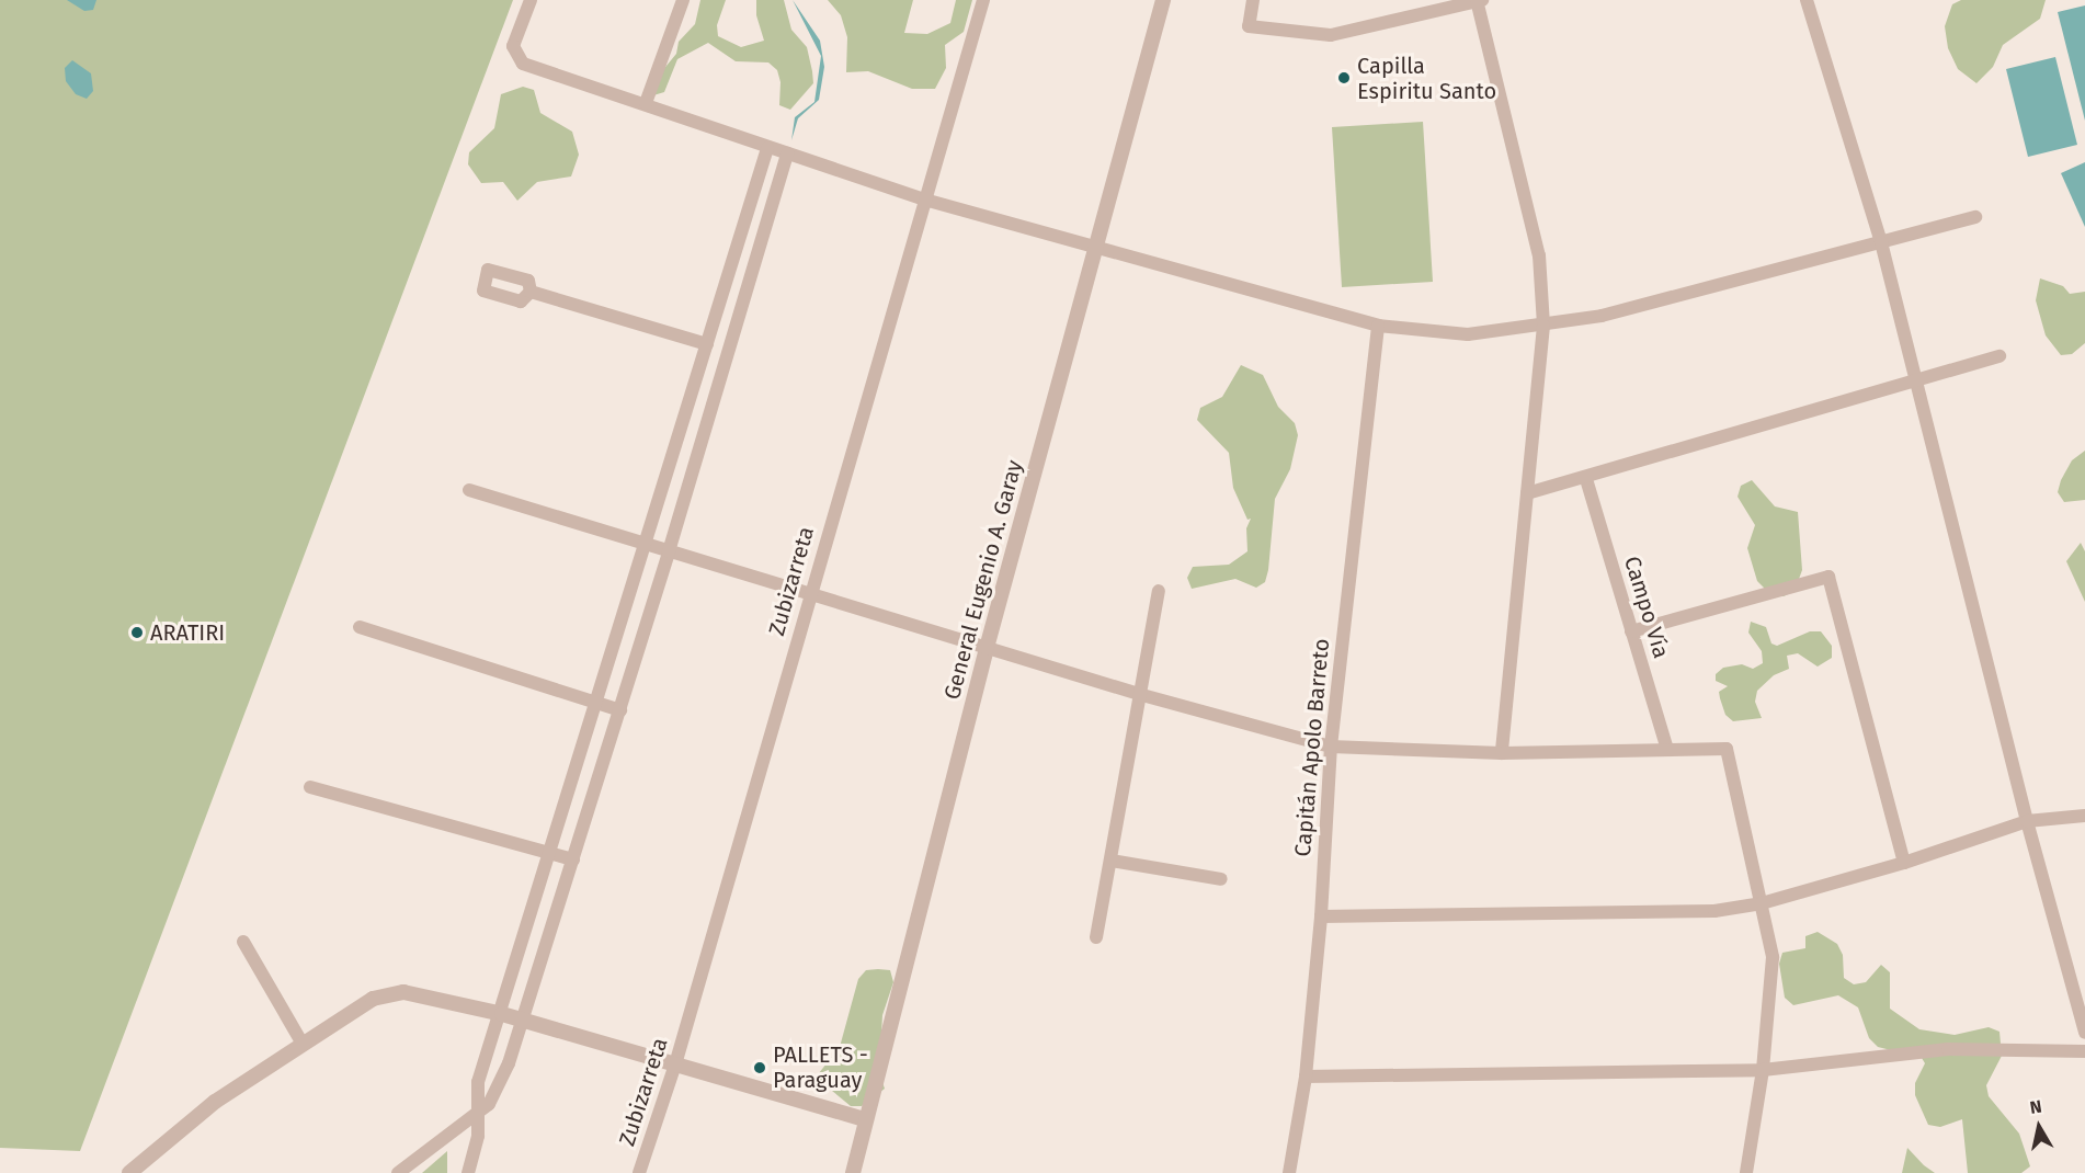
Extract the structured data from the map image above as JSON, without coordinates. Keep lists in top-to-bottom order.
{
  "streets": {
    "street": [
      "General Eugenio A. Garay",
      "Zubizarreta",
      "Campo Vía",
      "Capitán Apolo Barreto"
    ]
  },
  "places": ["Capilla Espiritu Santo", "ARATIRI", "PALLETS - Paraguay"],
  "north": "top"
}
